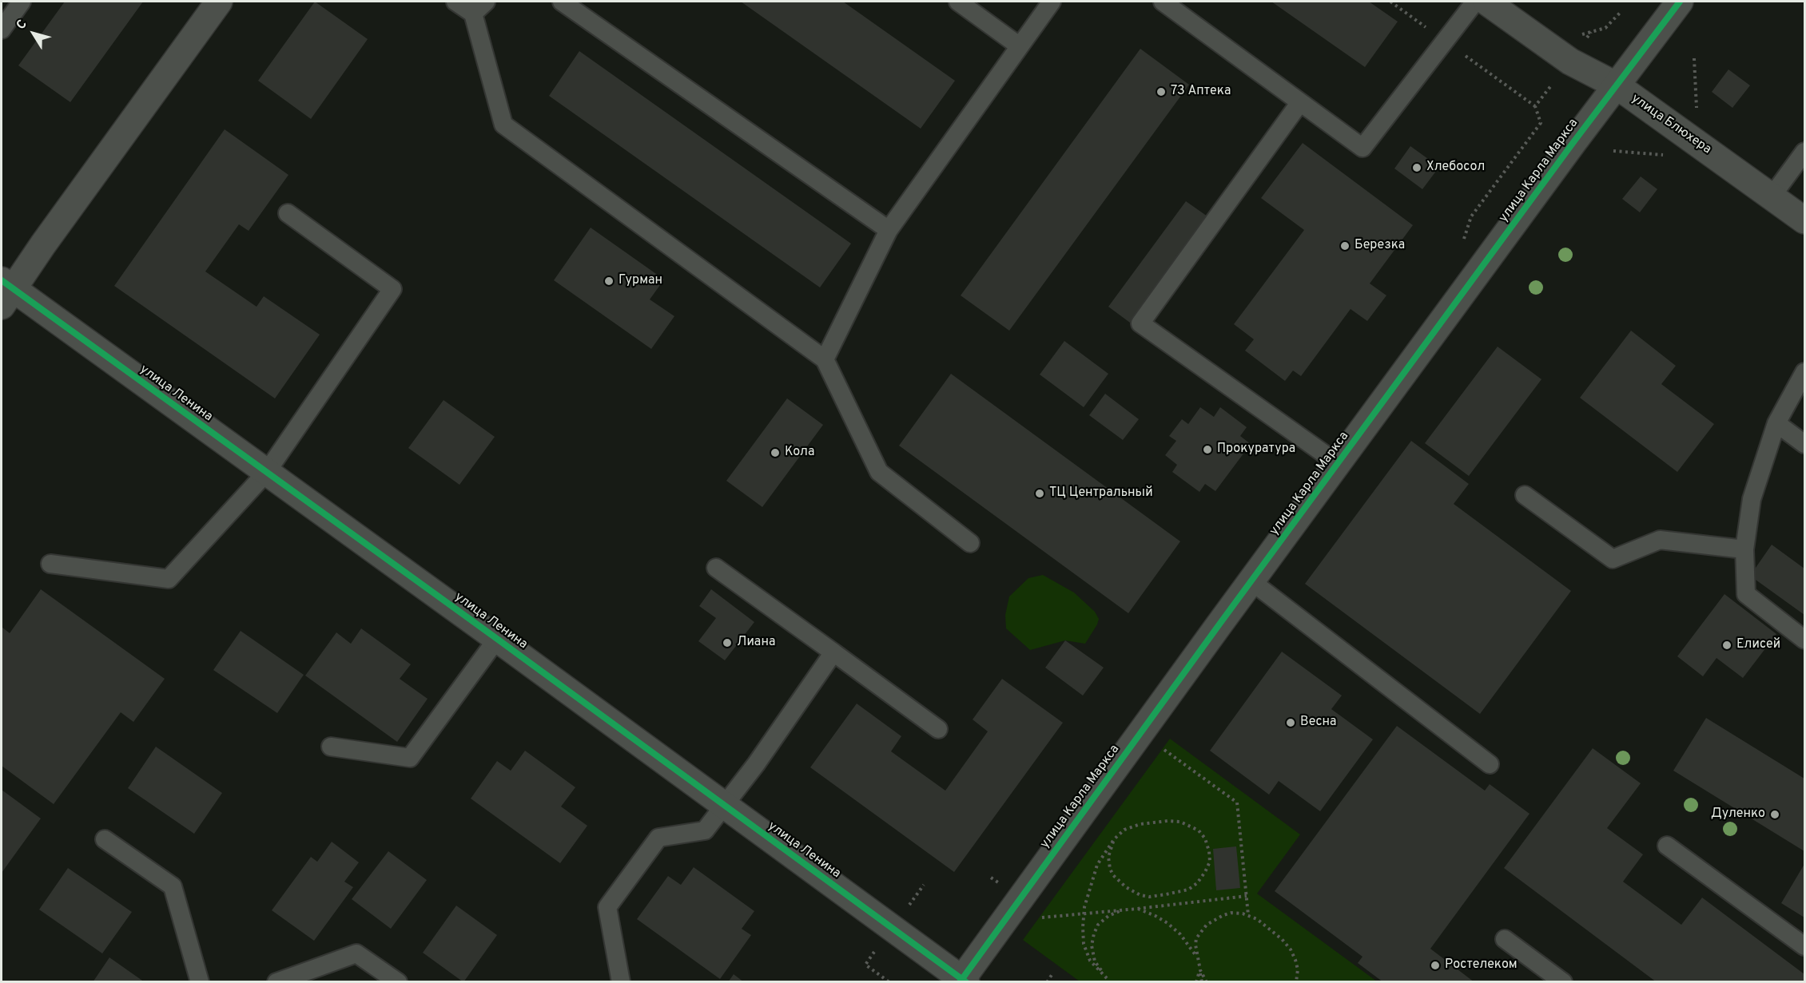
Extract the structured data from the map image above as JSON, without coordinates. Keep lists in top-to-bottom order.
{
  "streets": {
    "street": ["улица Блюхера", "улица Карла Маркса", "улица Ленина"]
  },
  "crossings": [
    ["улица Блюхера", "улица Карла Маркса"],
    ["улица Карла Маркса", "улица Ленина"]
  ],
  "places": [
    "73 Аптека",
    "Хлебосол",
    "Березка",
    "Гурман",
    "Прокуратура",
    "Кола",
    "ТЦ Центральный",
    "Лиана",
    "Елисей",
    "Весна",
    "Дуленко",
    "Ростелeком"
  ],
  "north": "top left"
}
